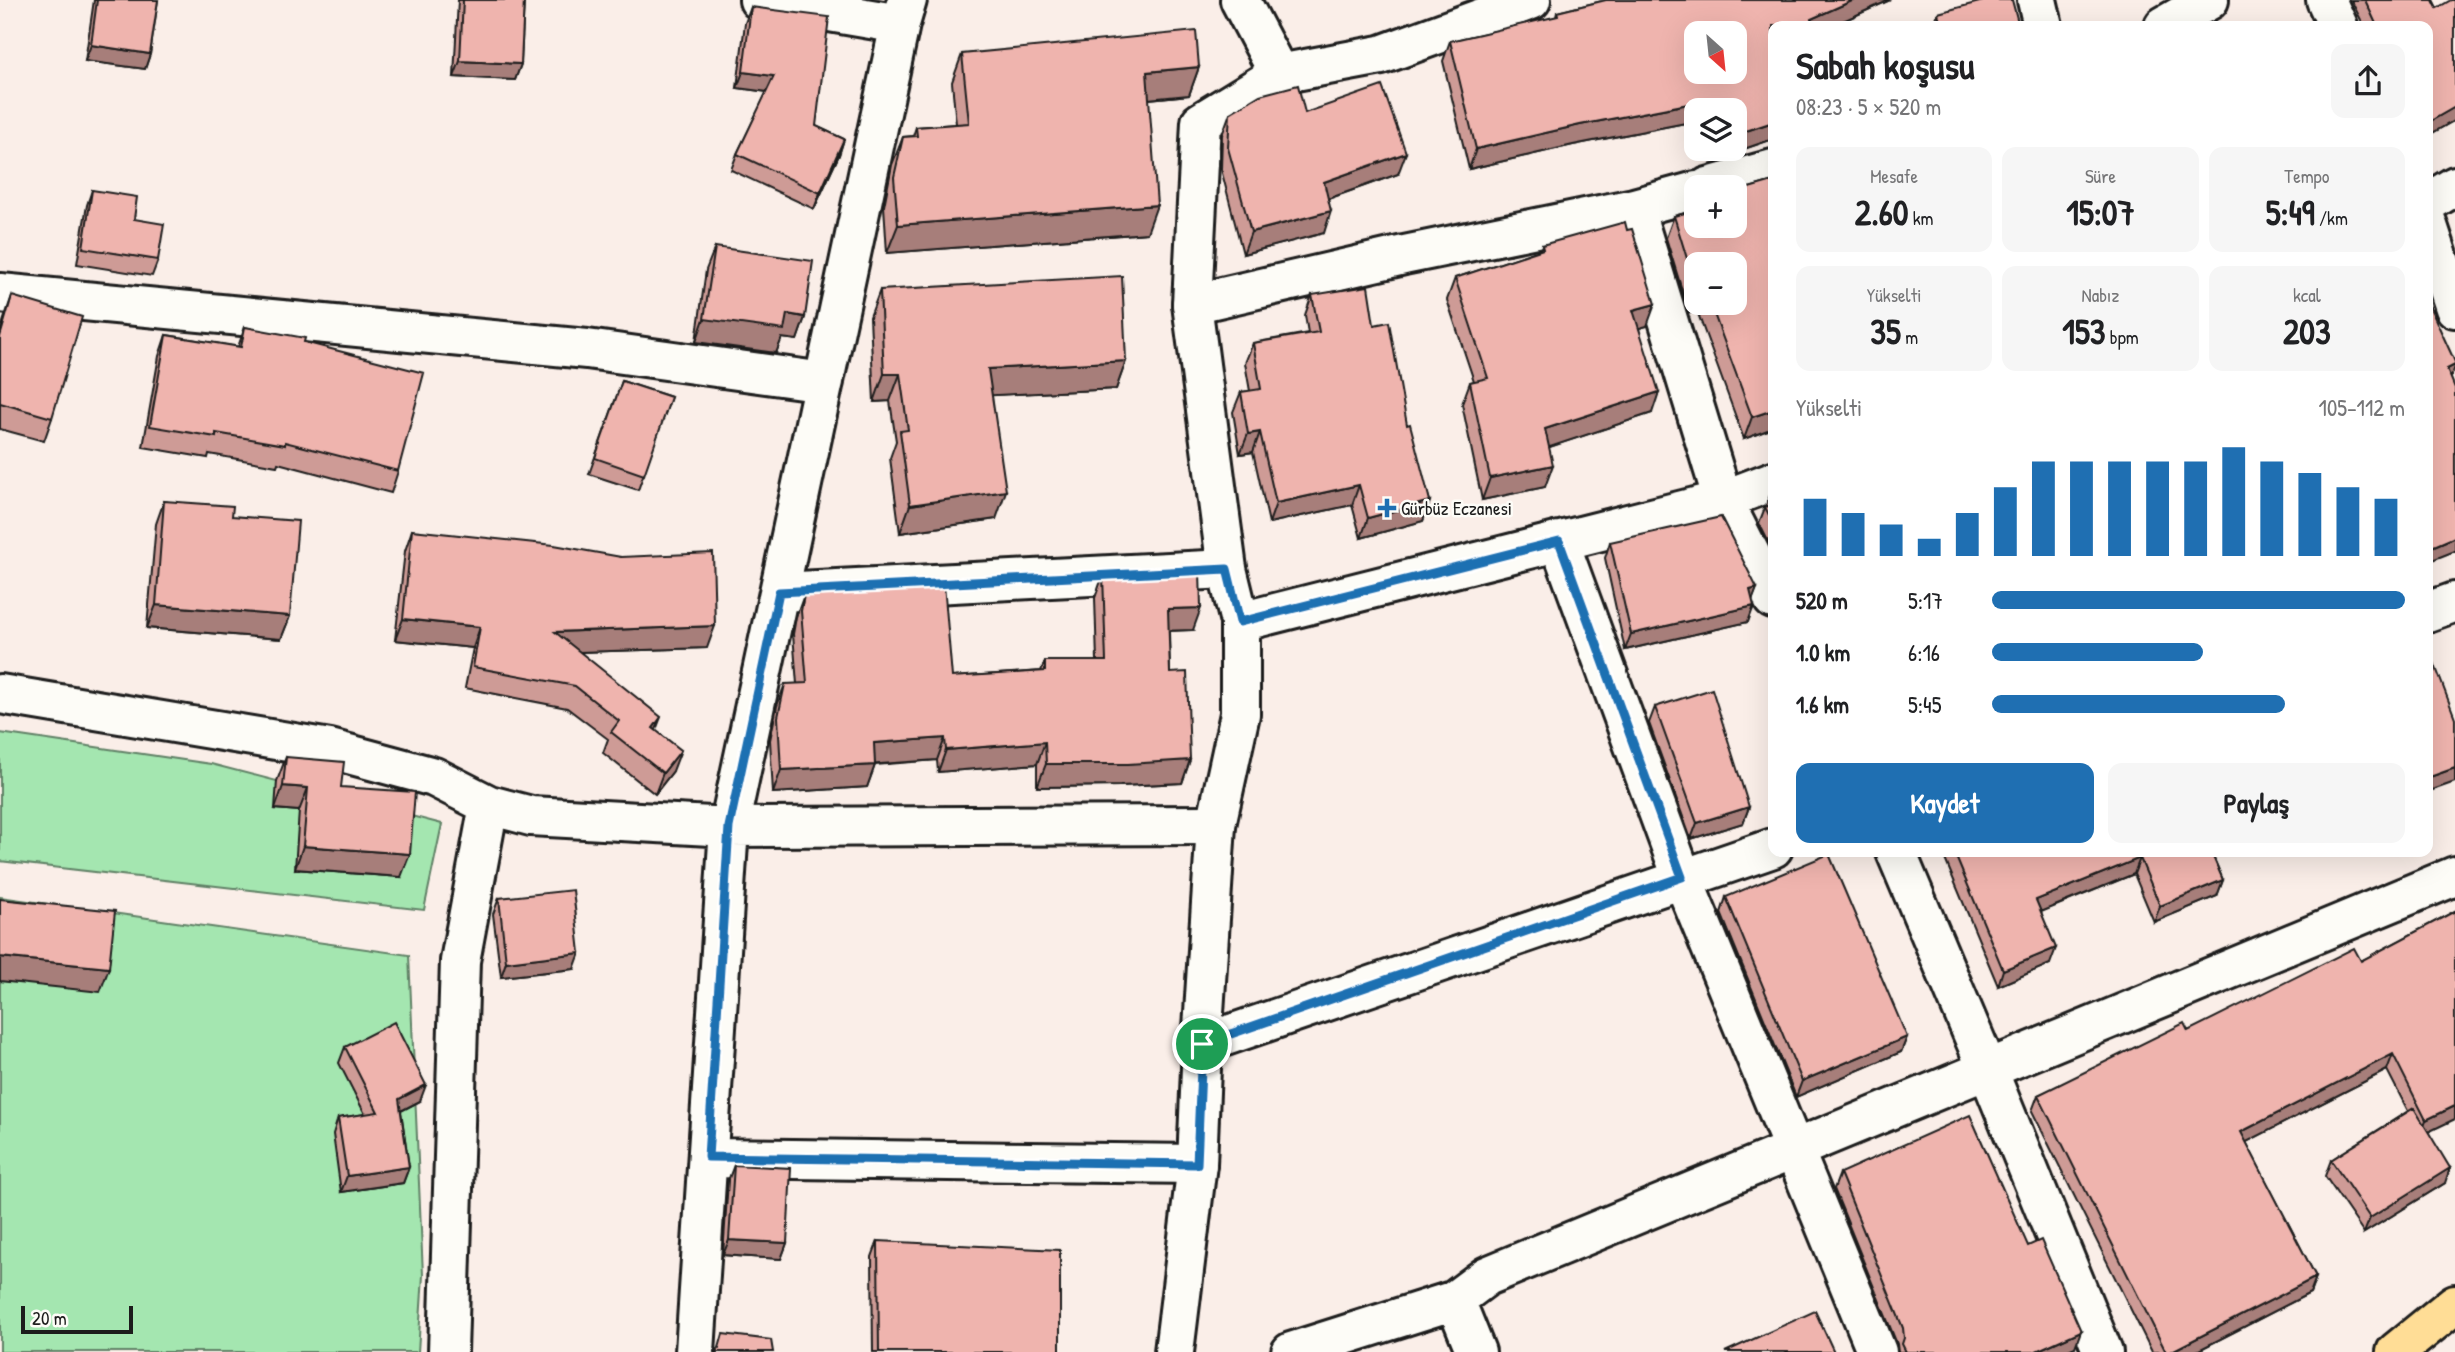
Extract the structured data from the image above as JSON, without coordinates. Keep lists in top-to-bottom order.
{
  "places": {
    "health": ["Gürbüz Eczanesi"]
  },
  "scale_bar": "20 m",
  "north": "bottom right",
  "page": {
    "map_buttons": ["+", "−"],
    "heading": ["Sabah koşusu", "08:23 · 5 × 520 m"],
    "stats": [
      ["Mesafe", "2.60 km"],
      ["Süre", "15:07"],
      ["Tempo", "5:49 /km"],
      ["Yükselti", "35 m"],
      ["Nabız", "153 bpm"],
      ["kcal", "203"]
    ],
    "chart": ["Yükselti", "105–112 m"],
    "list": [
      {
        "name": "520 m",
        "note": "5:17"
      },
      {
        "name": "1.0 km",
        "note": "6:16"
      },
      {
        "name": "1.6 km",
        "note": "5:45"
      }
    ],
    "buttons": ["Kaydet", "Paylaş"],
    "scale": "20 m"
  }
}
